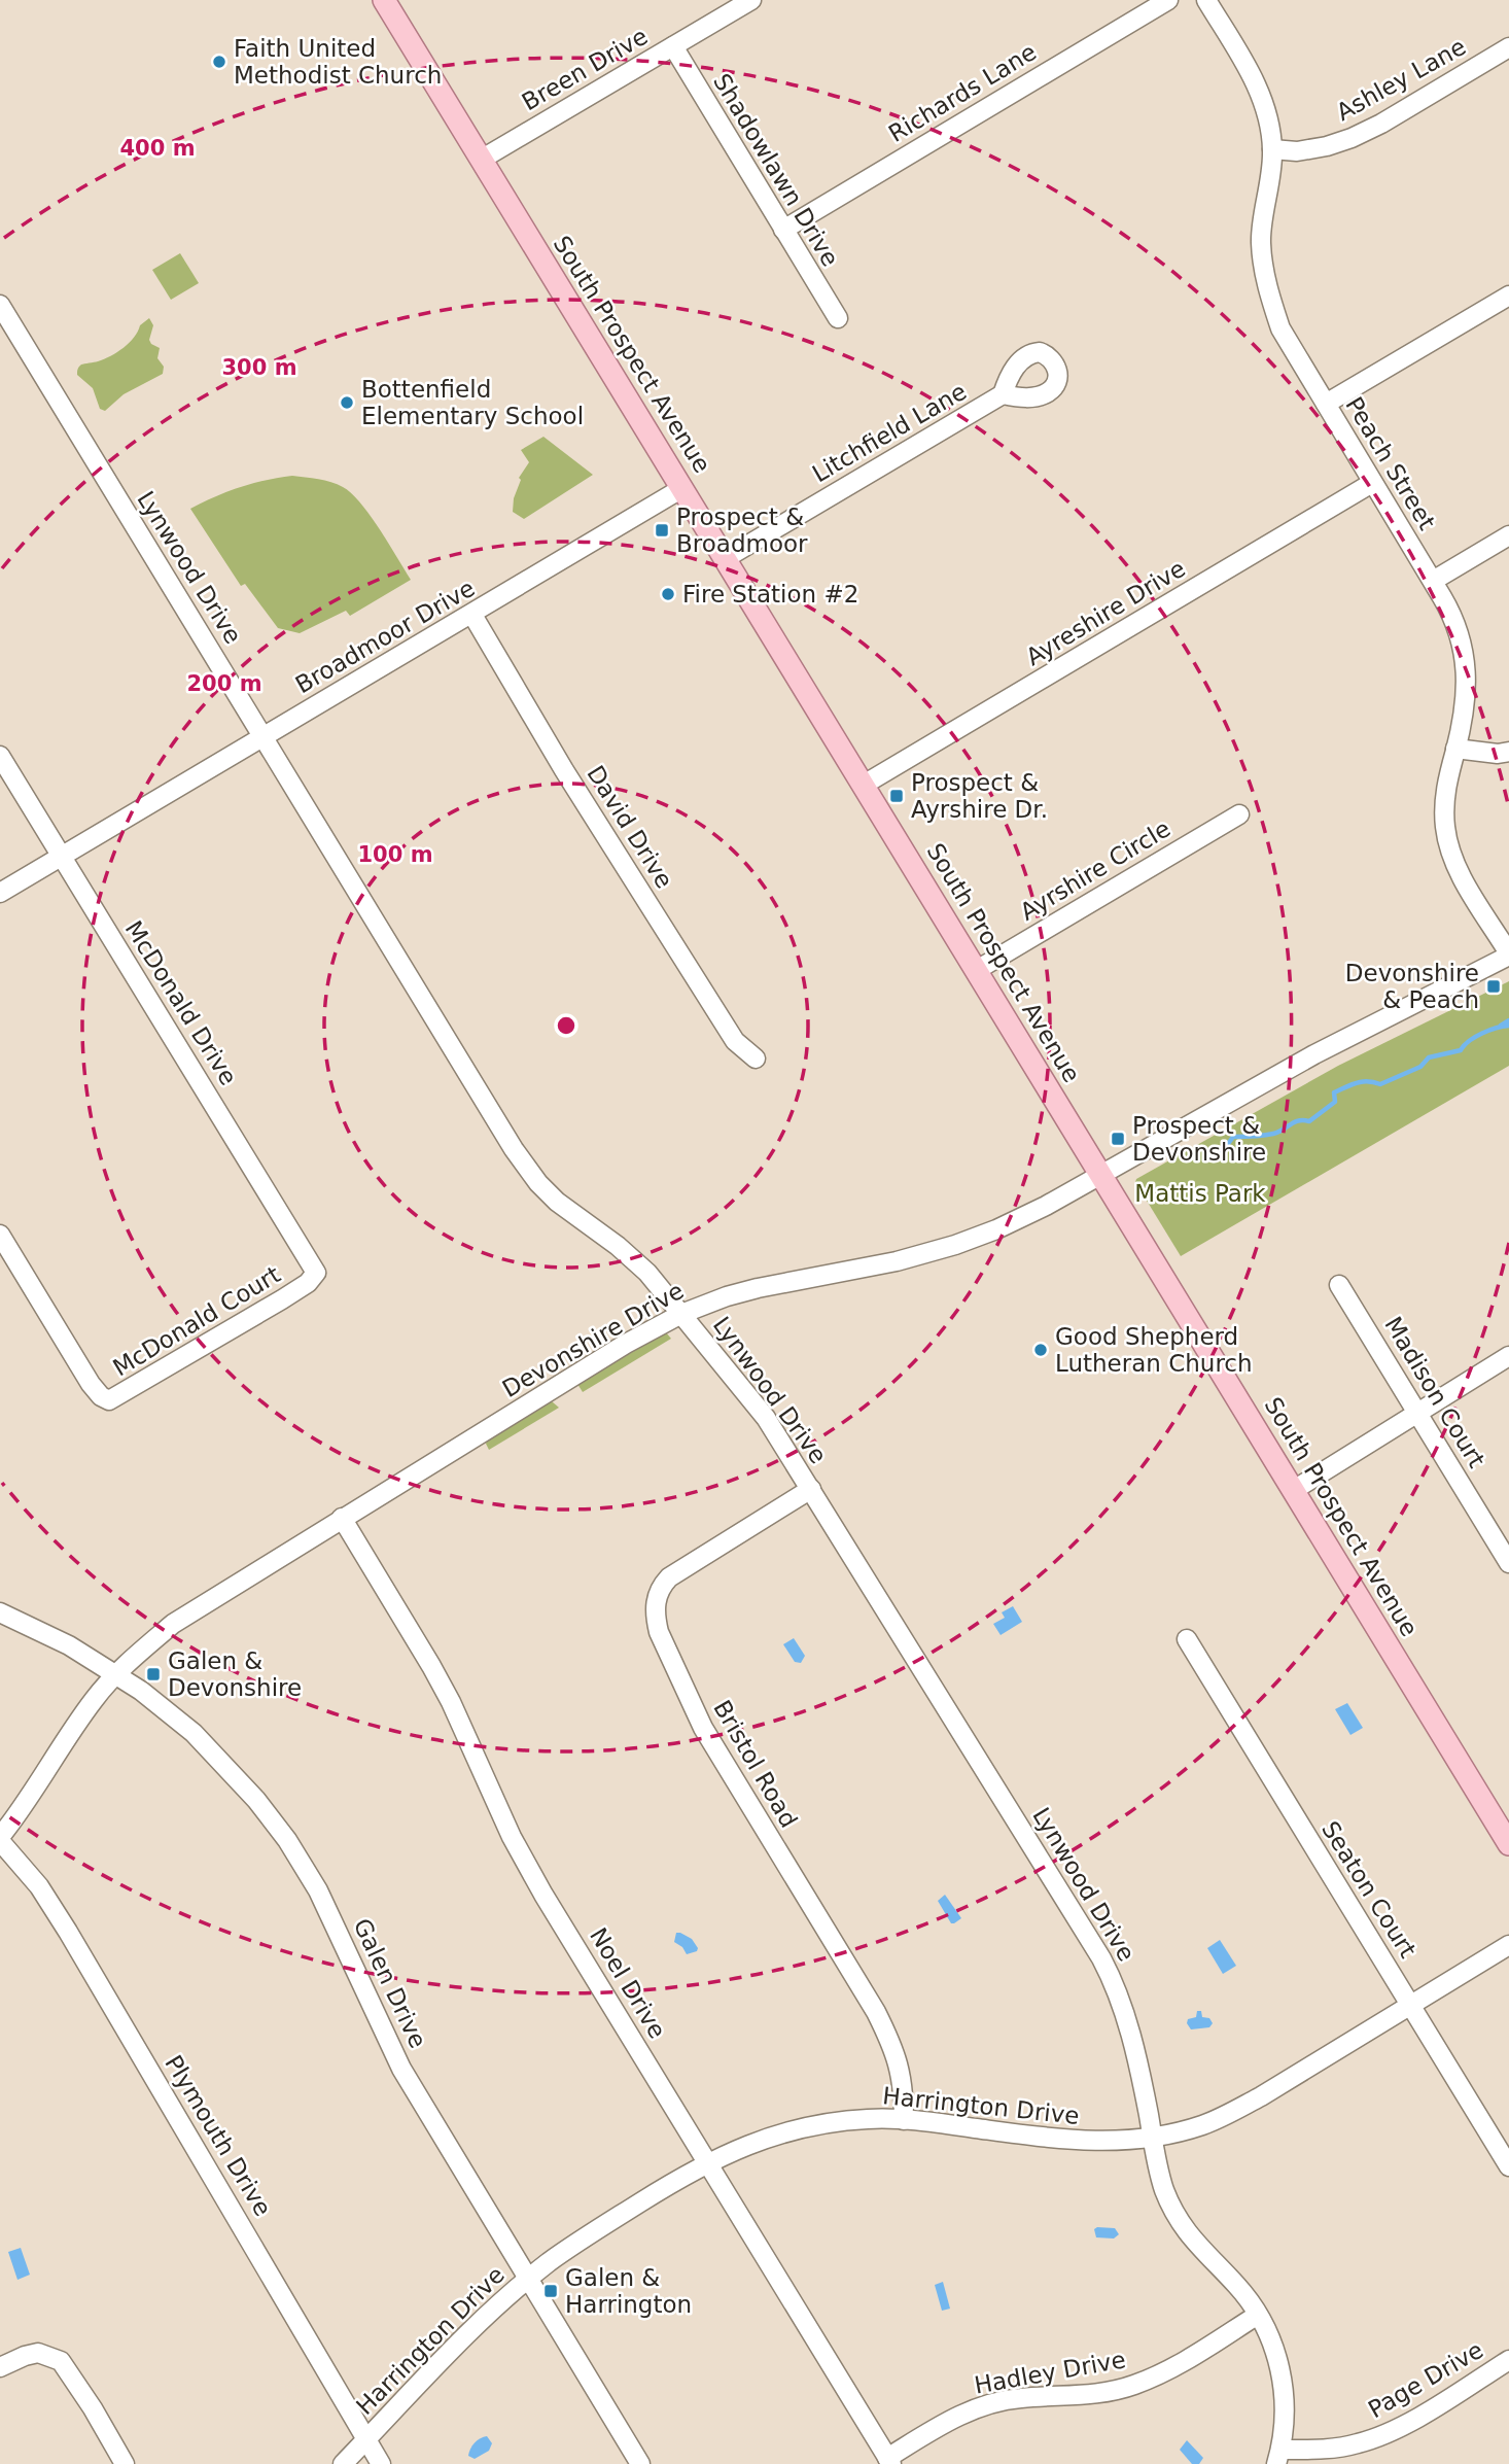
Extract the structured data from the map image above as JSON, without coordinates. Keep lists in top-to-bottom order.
{
  "streets": {
    "main road": ["South Prospect Avenue"],
    "street": [
      "Breen Drive",
      "Ashley Lane",
      "Richards Lane",
      "Shadowlawn Drive",
      "Litchfield Lane",
      "Peach Street",
      "Lynwood Drive",
      "Ayreshire Drive",
      "Broadmoor Drive",
      "David Drive",
      "Ayrshire Circle",
      "McDonald Drive",
      "McDonald Court",
      "Devonshire Drive",
      "Madison Court",
      "Bristol Road",
      "Seaton Court",
      "Galen Drive",
      "Noel Drive",
      "Harrington Drive",
      "Plymouth Drive",
      "Hadley Drive",
      "Page Drive"
    ]
  },
  "crossings": [
    ["Breen Drive", "Shadowlawn Drive"],
    ["Breen Drive", "South Prospect Avenue"],
    ["Ashley Lane", "Peach Street"],
    ["Richards Lane", "Shadowlawn Drive"],
    ["South Prospect Avenue", "Litchfield Lane"],
    ["South Prospect Avenue", "Ayreshire Drive"],
    ["South Prospect Avenue", "Broadmoor Drive"],
    ["South Prospect Avenue", "Ayrshire Circle"],
    ["South Prospect Avenue", "Devonshire Drive"],
    ["Peach Street", "Ayreshire Drive"],
    ["Peach Street", "Devonshire Drive"],
    ["Lynwood Drive", "Broadmoor Drive"],
    ["Lynwood Drive", "Devonshire Drive"],
    ["Lynwood Drive", "Bristol Road"],
    ["Lynwood Drive", "Harrington Drive"],
    ["Lynwood Drive", "Hadley Drive"],
    ["Lynwood Drive", "Page Drive"],
    ["Broadmoor Drive", "David Drive"],
    ["Broadmoor Drive", "McDonald Drive"],
    ["McDonald Drive", "McDonald Court"],
    ["Devonshire Drive", "Galen Drive"],
    ["Devonshire Drive", "Noel Drive"],
    ["Devonshire Drive", "Plymouth Drive"],
    ["Bristol Road", "Harrington Drive"],
    ["Seaton Court", "Harrington Drive"],
    ["Galen Drive", "Harrington Drive"],
    ["Noel Drive", "Harrington Drive"],
    ["Noel Drive", "Hadley Drive"],
    ["Harrington Drive", "Plymouth Drive"]
  ],
  "parks": ["Mattis Park"],
  "places": {
    "other": [
      "Faith United Methodist Church",
      "Bottenfield Elementary School",
      "Fire Station #2",
      "Good Shepherd Lutheran Church"
    ],
    "transit": [
      "Prospect & Broadmoor",
      "Prospect & Ayrshire Dr.",
      "Devonshire & Peach",
      "Prospect & Devonshire",
      "Galen & Devonshire",
      "Galen & Harrington"
    ]
  },
  "rings": [
    "400 m",
    "300 m",
    "200 m",
    "100 m"
  ]
}
